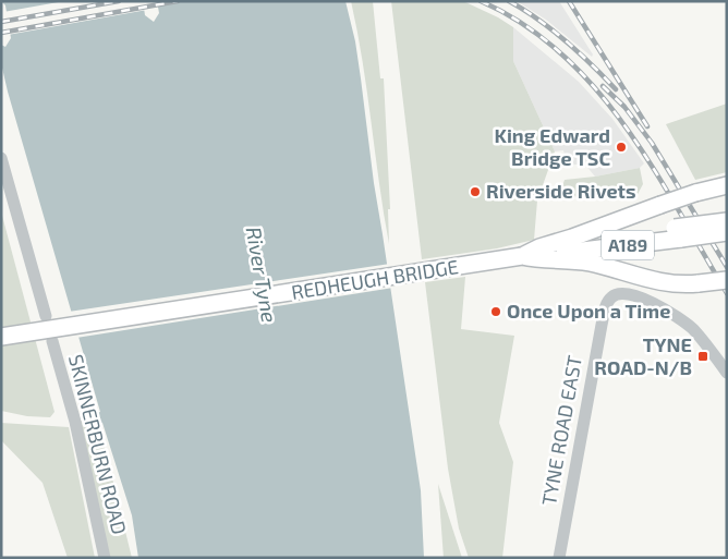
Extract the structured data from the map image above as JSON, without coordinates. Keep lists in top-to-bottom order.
{
  "streets": {
    "main road": ["A189", "REDHEUGH BRIDGE"],
    "street": ["TYNE ROAD EAST", "SKINNERBURN ROAD"]
  },
  "crossings": [
    ["A189", "REDHEUGH BRIDGE"]
  ],
  "water": ["River Tyne"],
  "places": {
    "other": ["King Edward Bridge TSC", "Riverside Rivets", "Once Upon a Time"],
    "transit": ["TYNE ROAD-N/B"]
  }
}
